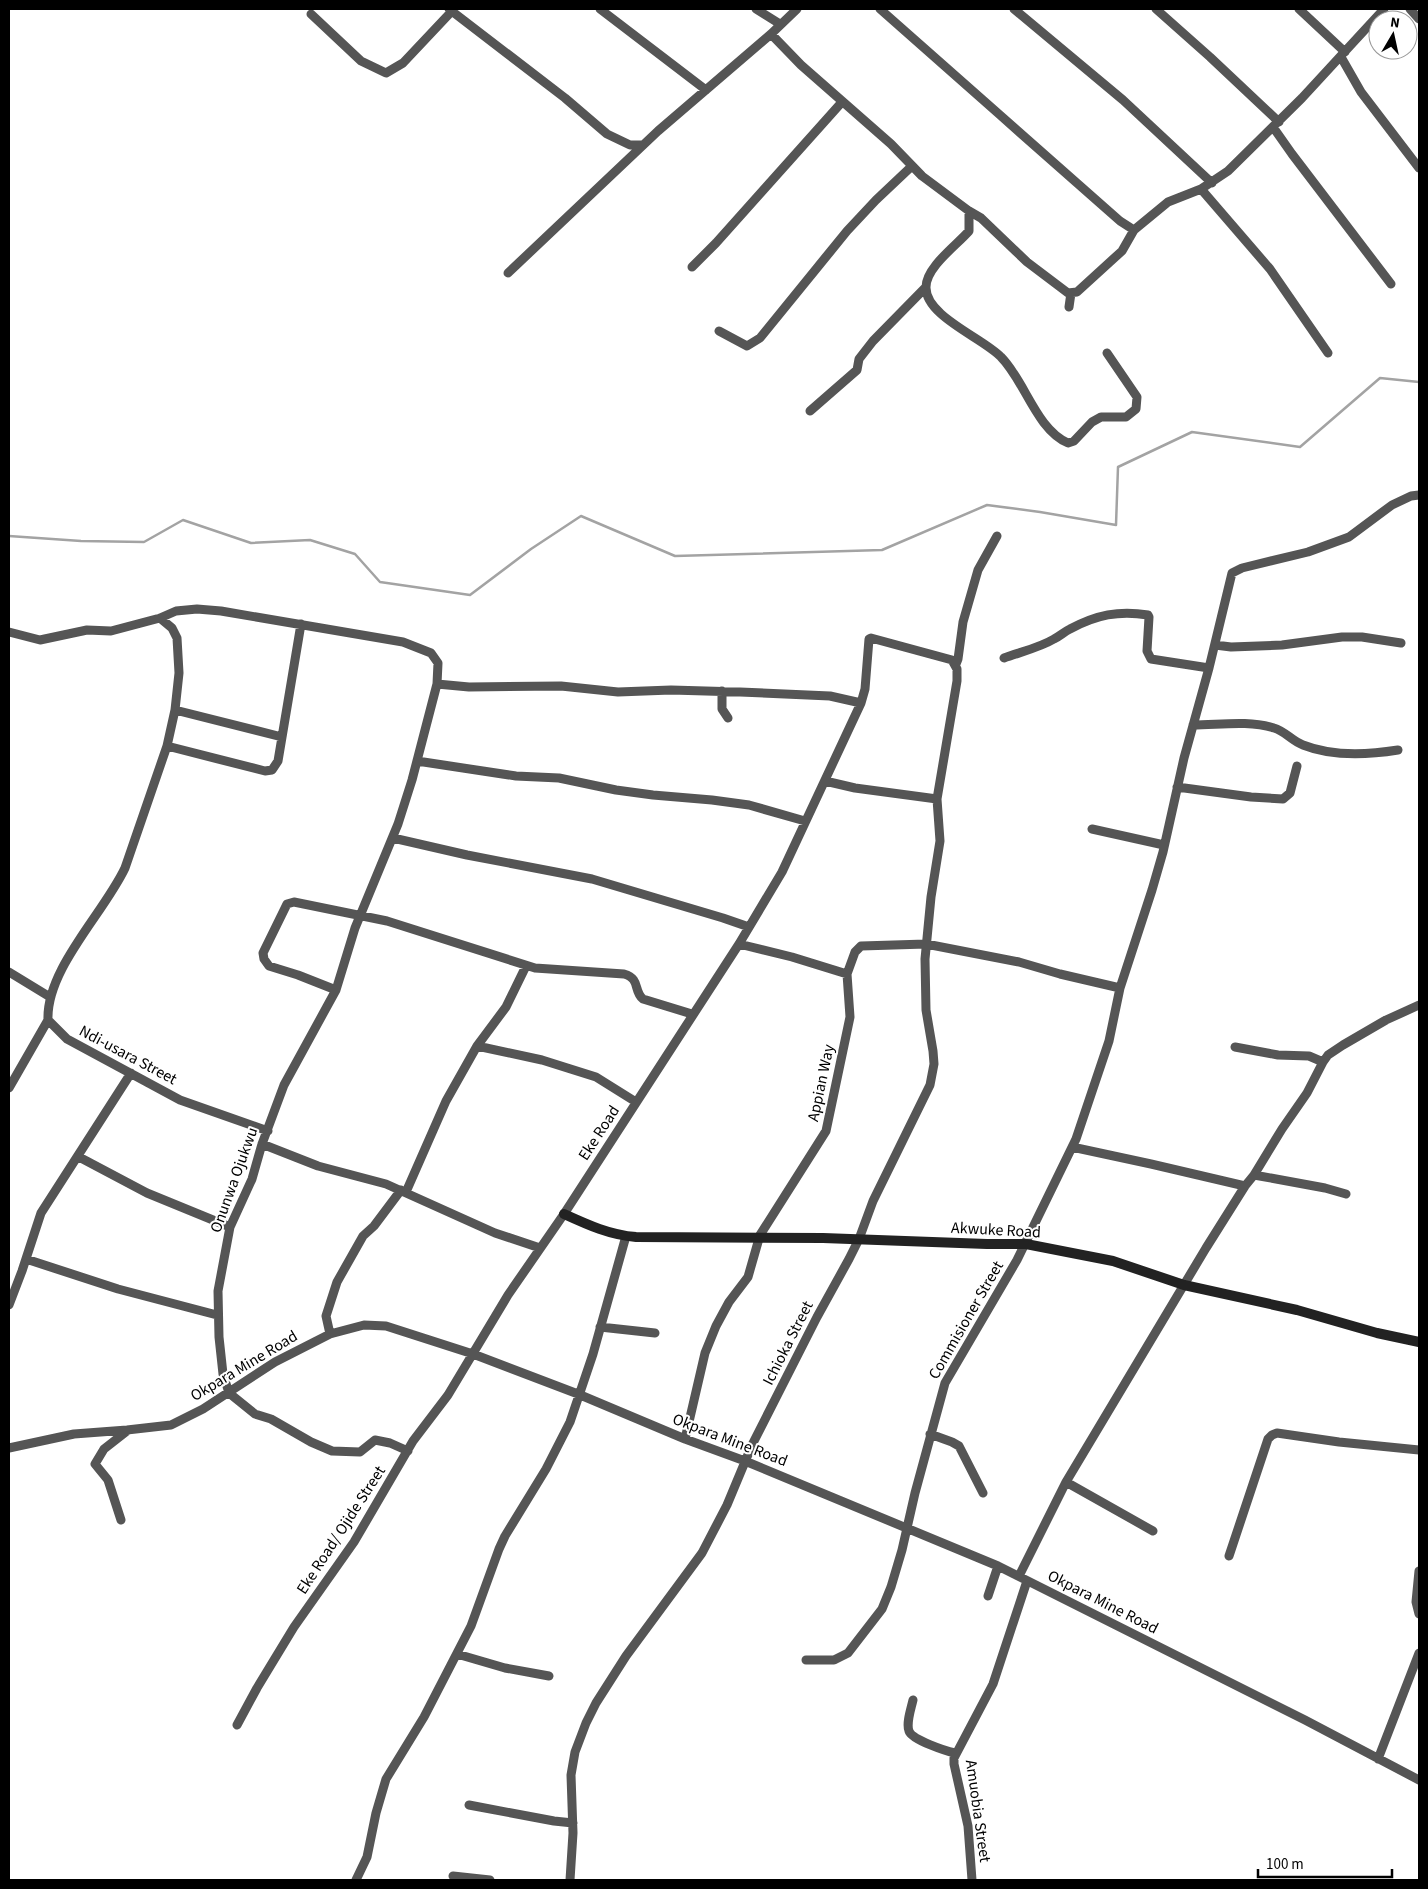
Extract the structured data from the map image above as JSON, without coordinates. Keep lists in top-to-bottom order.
{
  "streets": {
    "main road": ["Akwuke Road"],
    "street": [
      "Ndi-usara Street",
      "Appian Way",
      "Eke Road",
      "Onunwa Ojukwu",
      "Commisioner Street",
      "Ichioka Street",
      "Okpara Mine Road",
      "Eke Road/ Ojide Street",
      "Amuobia Street"
    ]
  },
  "crossings": [
    ["Ndi-usara Street", "Onunwa Ojukwu"],
    ["Appian Way", "Akwuke Road"],
    ["Appian Way", "Okpara Mine Road"],
    ["Eke Road", "Akwuke Road"],
    ["Eke Road", "Ichioka Street"],
    ["Eke Road", "Okpara Mine Road"],
    ["Eke Road", "Eke Road/ Ojide Street"],
    ["Onunwa Ojukwu", "Okpara Mine Road"],
    ["Akwuke Road", "Commisioner Street"],
    ["Akwuke Road", "Ichioka Street"],
    ["Akwuke Road", "Amuobia Street"],
    ["Commisioner Street", "Okpara Mine Road"],
    ["Ichioka Street", "Okpara Mine Road"],
    ["Okpara Mine Road", "Eke Road/ Ojide Street"],
    ["Okpara Mine Road", "Amuobia Street"]
  ],
  "scale_bar": "100 m",
  "north": "top"
}
